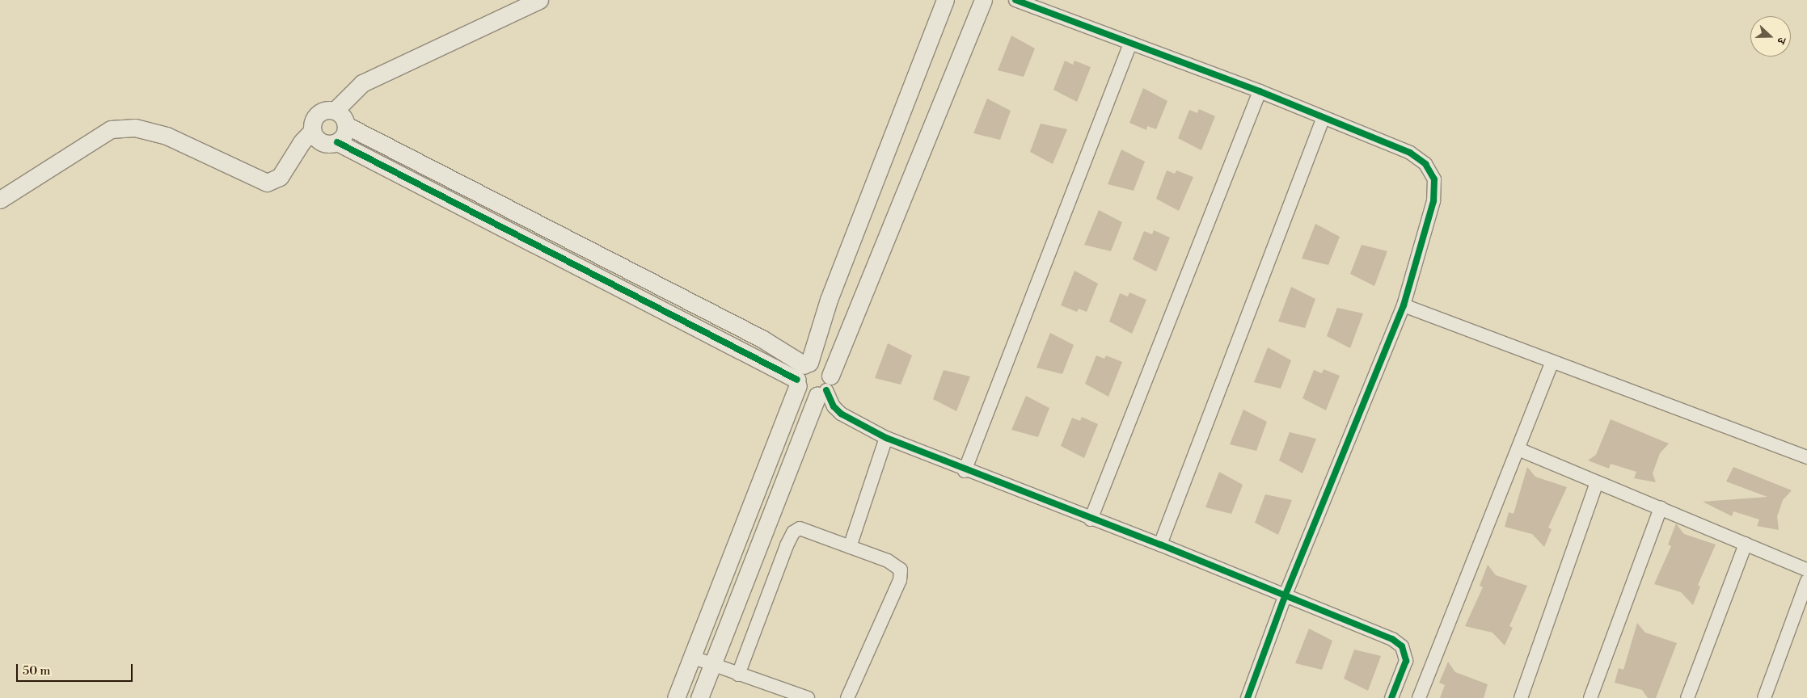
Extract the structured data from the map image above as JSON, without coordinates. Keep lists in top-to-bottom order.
{
  "scale_bar": "50 m",
  "north": "right"
}
